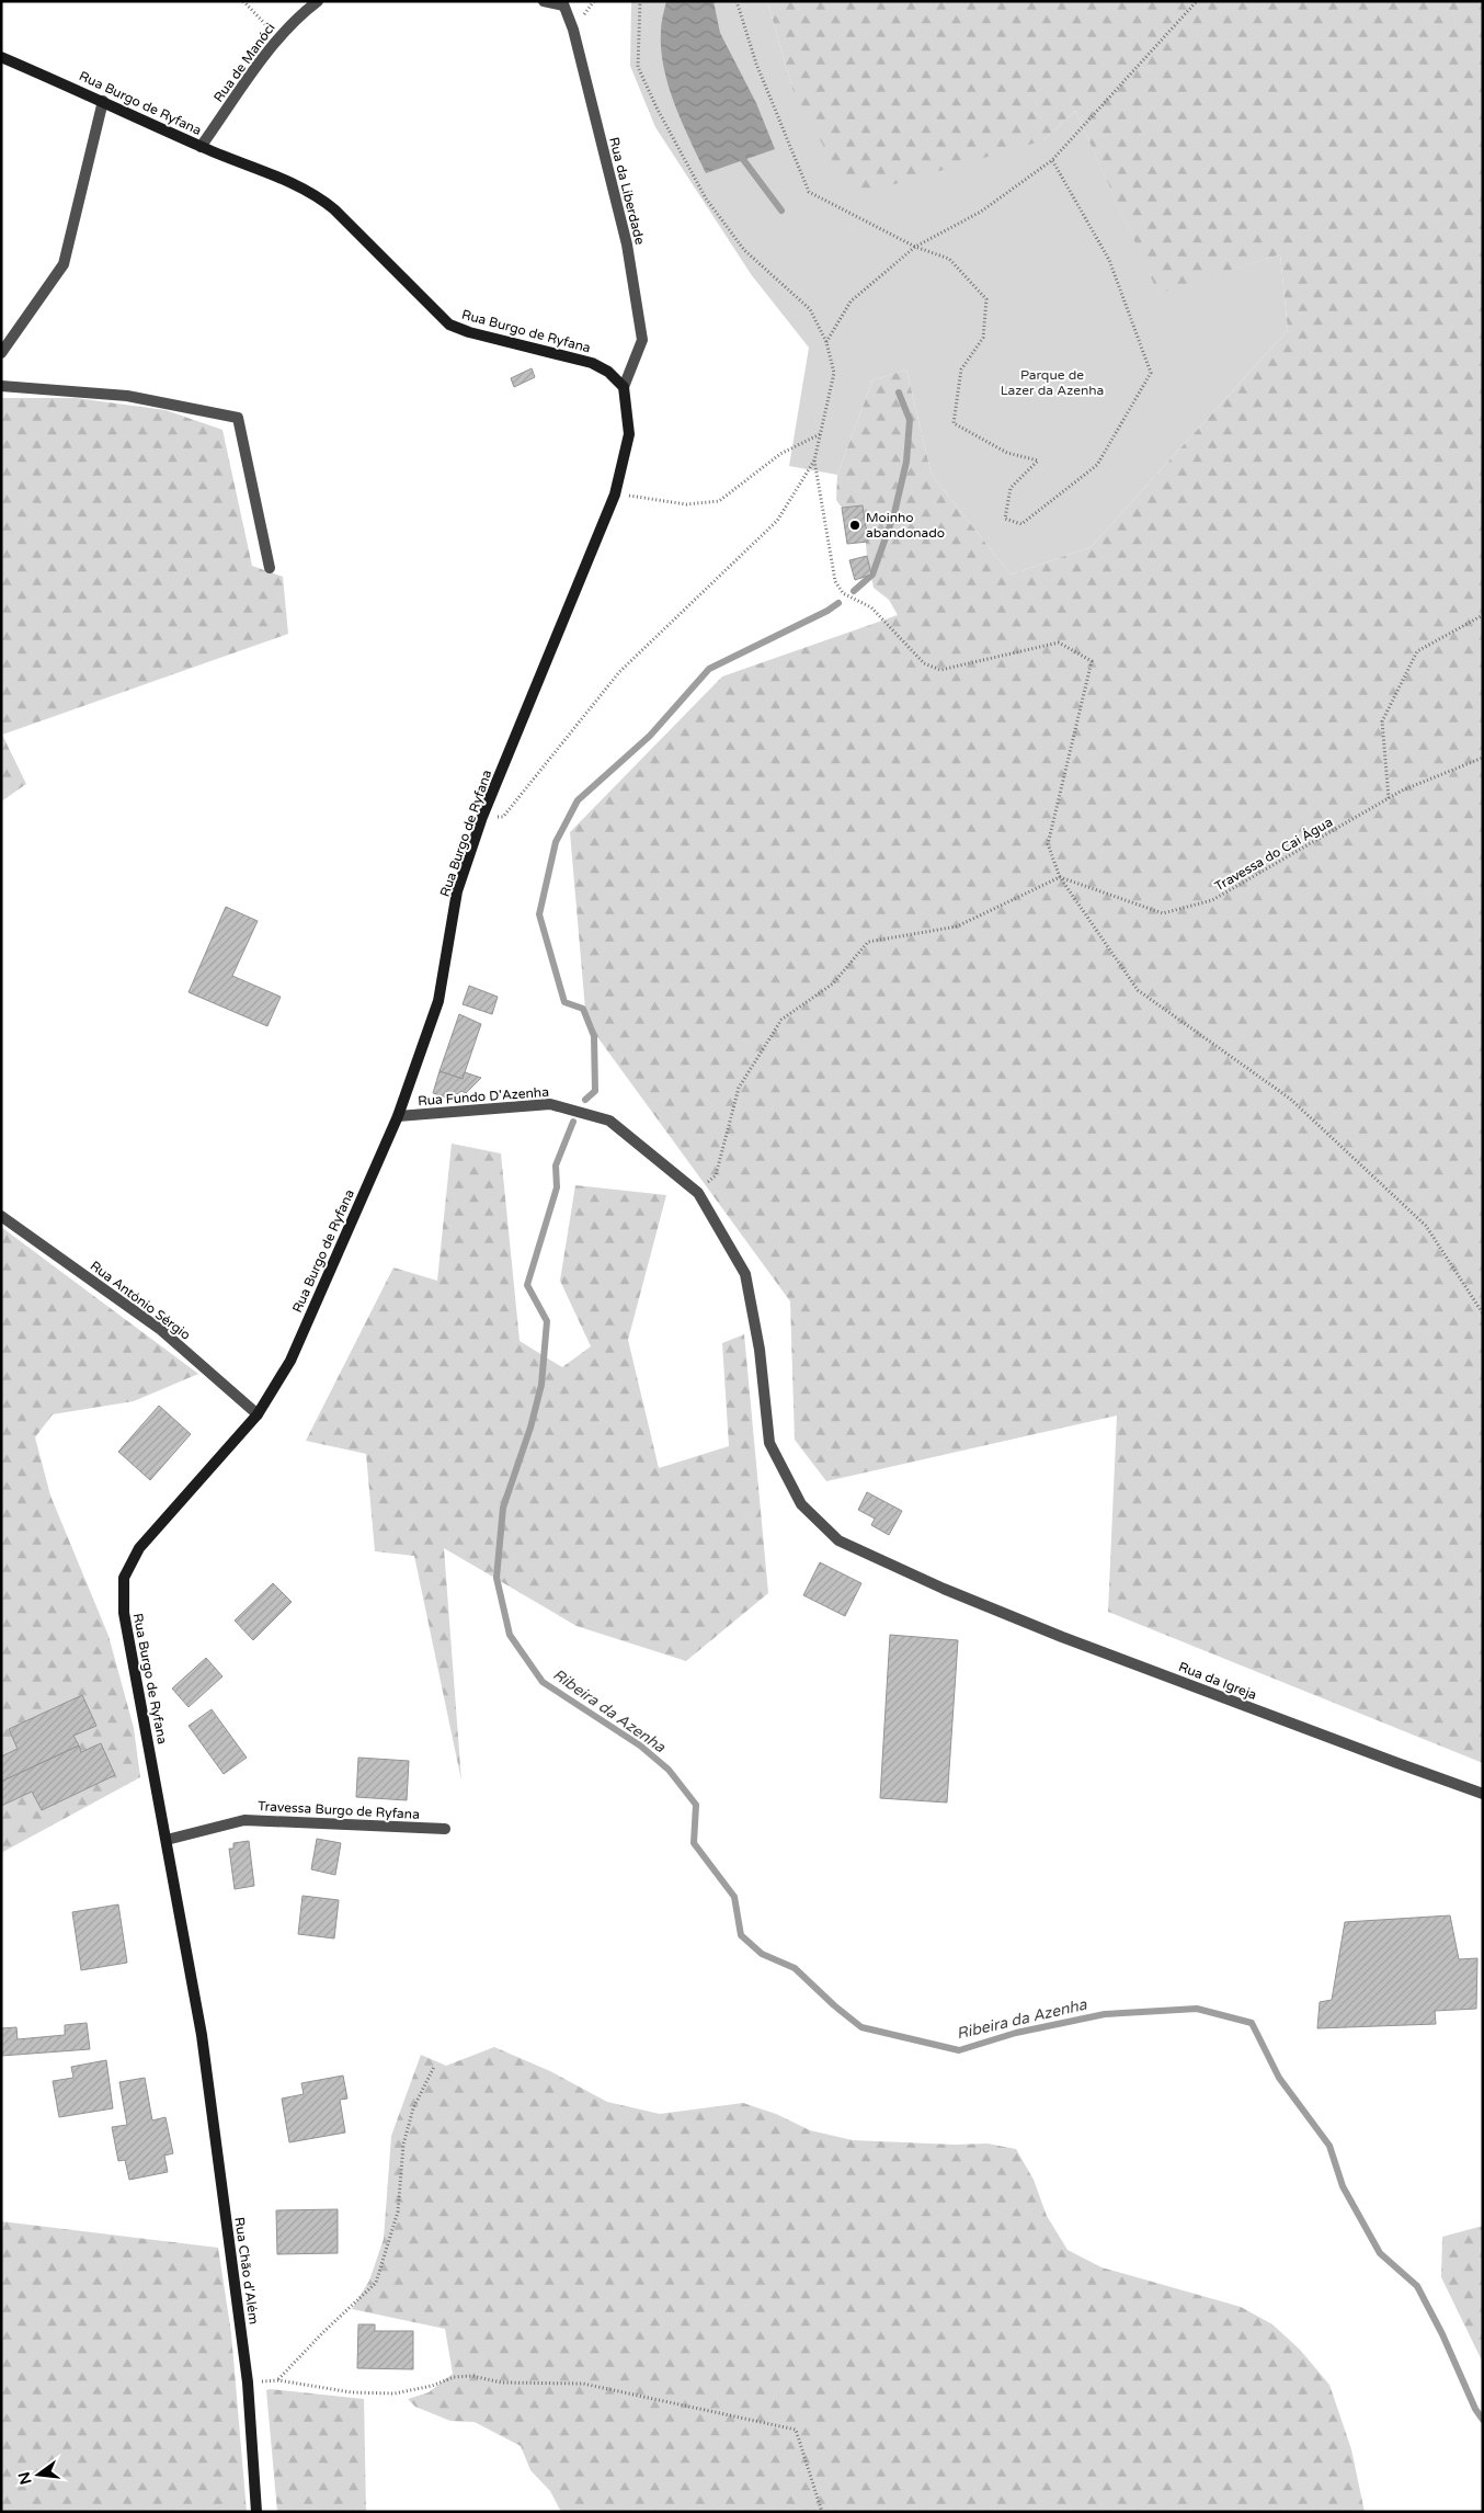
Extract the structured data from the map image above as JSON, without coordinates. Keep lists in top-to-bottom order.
{
  "streets": {
    "main road": ["Rua Burgo de Ryfana", "Rua Chão d'Além"],
    "street": [
      "Rua de Manóci",
      "Rua da Liberdade",
      "Rua Fundo D'Azenha",
      "Rua António Sérgio",
      "Rua da Igreja",
      "Travessa Burgo de Ryfana"
    ],
    "path": ["Travessa do Cai Água"]
  },
  "crossings": [
    ["Rua de Manóci", "Rua Burgo de Ryfana"],
    ["Rua Burgo de Ryfana", "Rua da Liberdade"],
    ["Rua Burgo de Ryfana", "Rua Fundo D'Azenha"],
    ["Rua Burgo de Ryfana", "Rua António Sérgio"],
    ["Rua Burgo de Ryfana", "Travessa Burgo de Ryfana"],
    ["Rua Burgo de Ryfana", "Rua Chão d'Além"],
    ["Rua Fundo D'Azenha", "Rua da Igreja"]
  ],
  "water": ["Ribeira da Azenha"],
  "parks": ["Parque de Lazer da Azenha"],
  "places": ["Moinho abandonado"],
  "north": "left"
}
